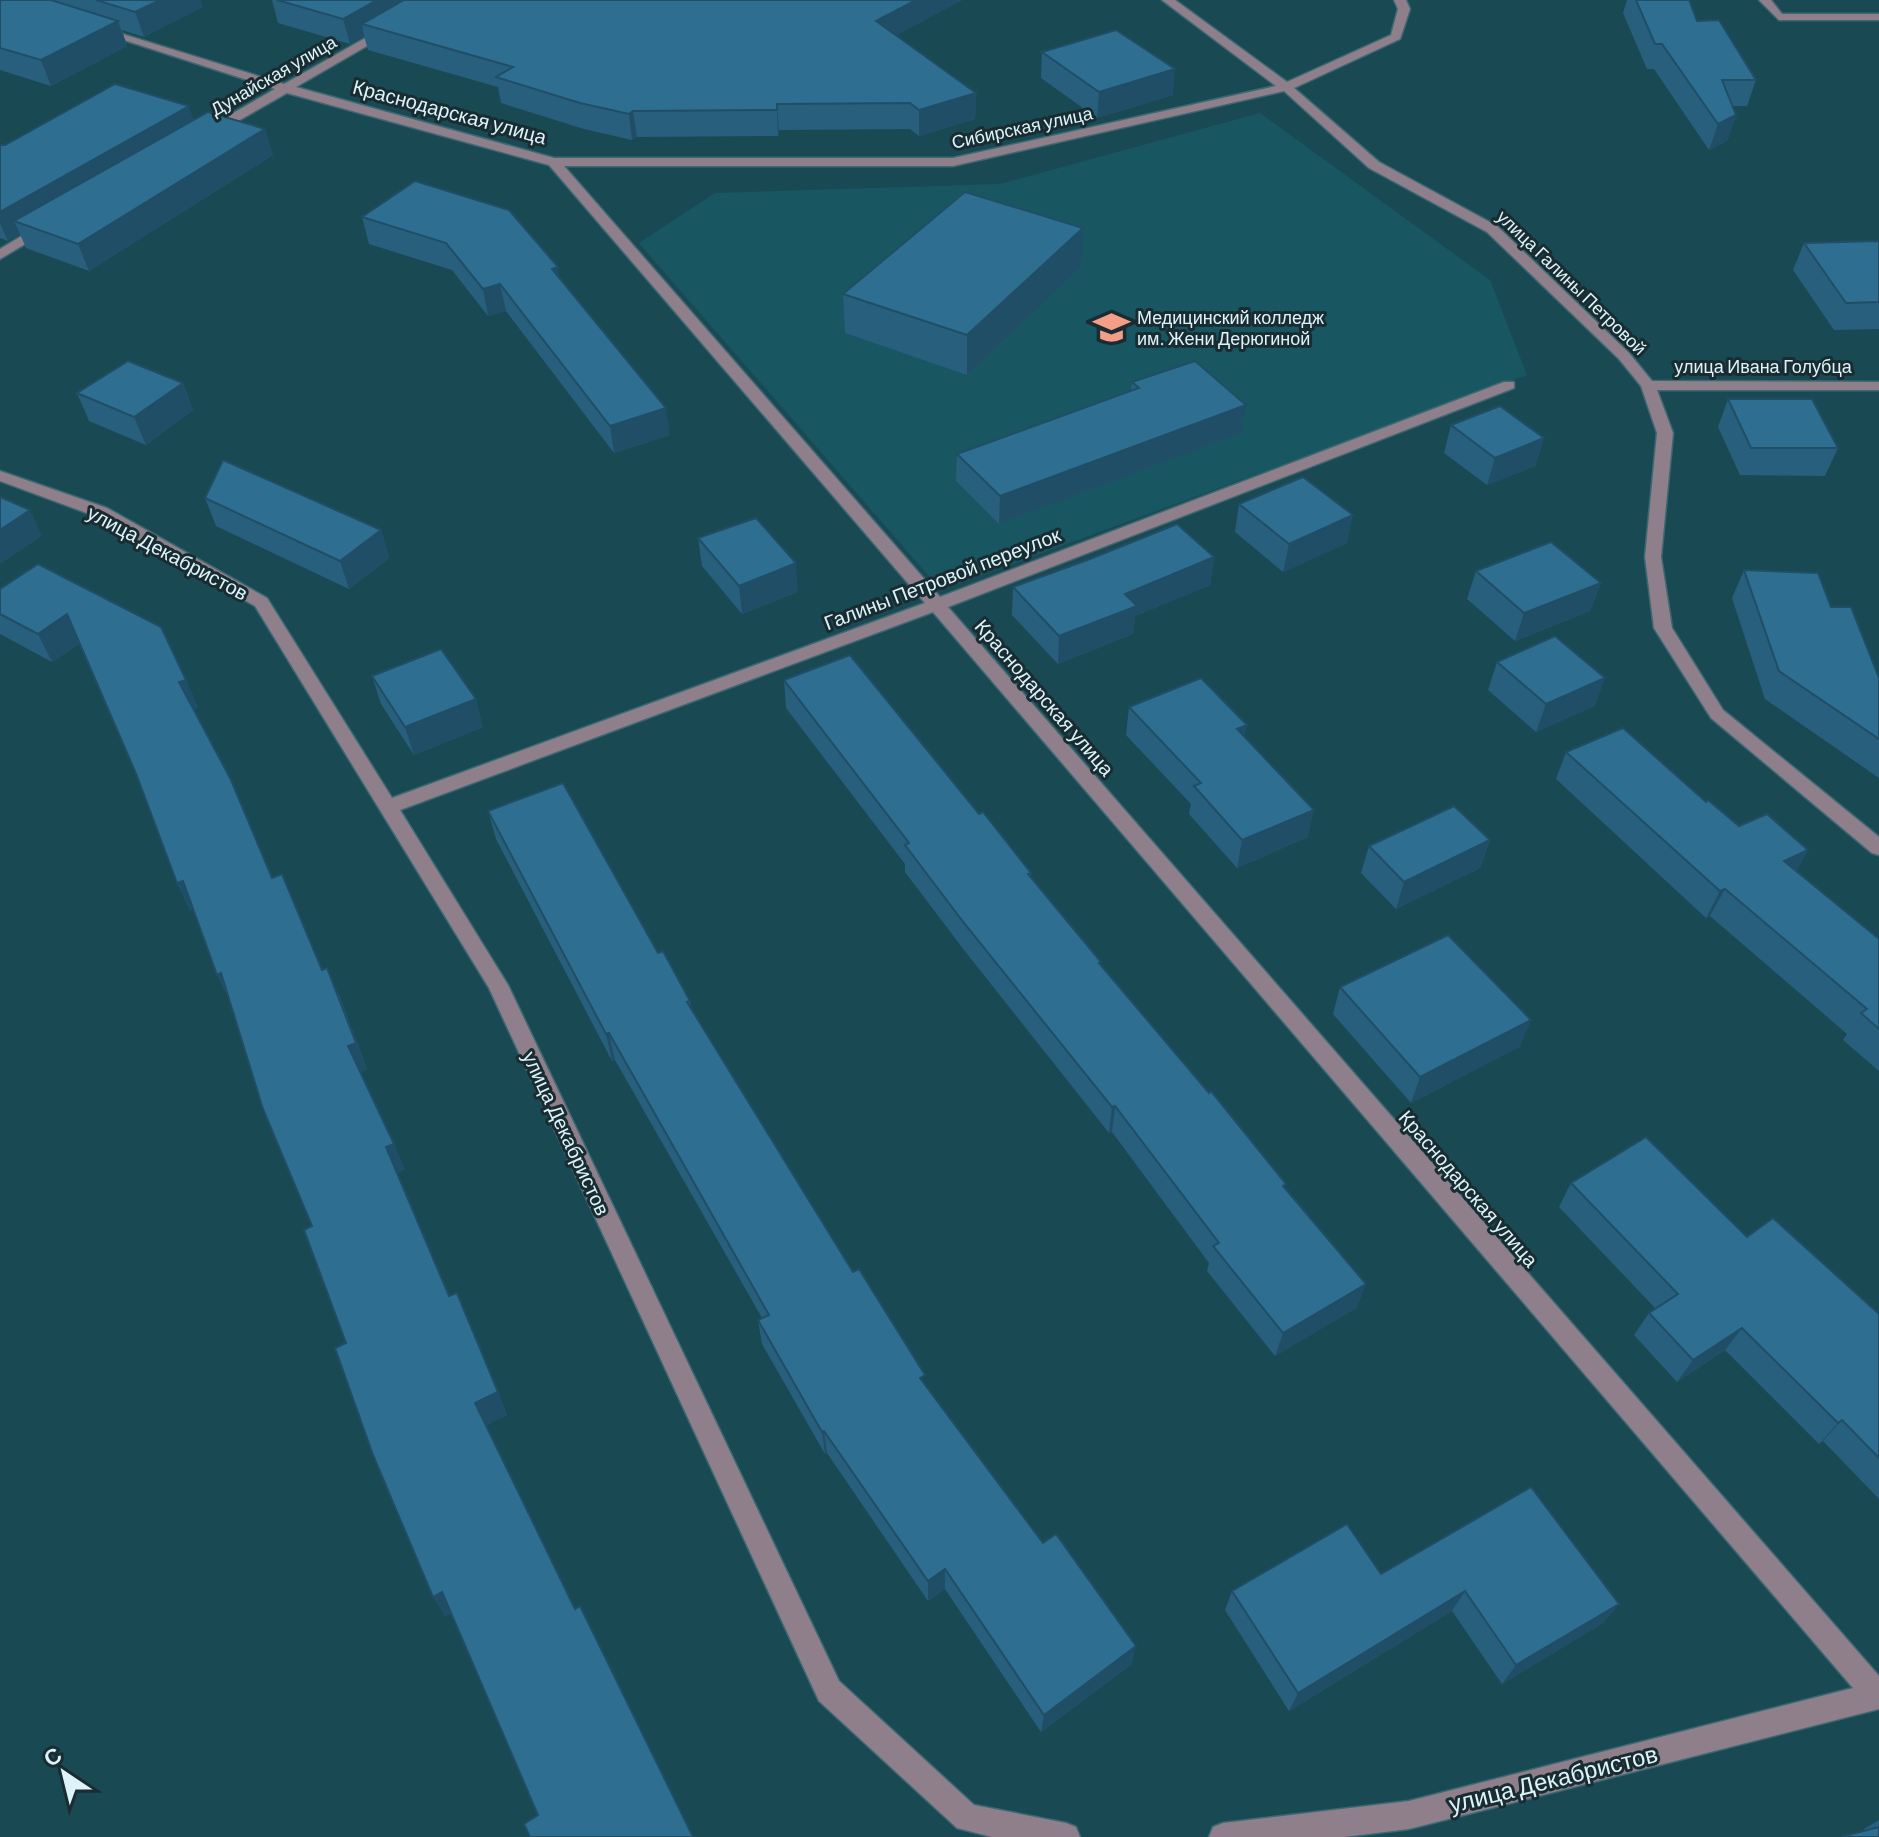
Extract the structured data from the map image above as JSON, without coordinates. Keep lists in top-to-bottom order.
{
  "streets": {
    "street": [
      "Дунайская улица",
      "Краснодарская улица",
      "Сибирская улица",
      "улица Галины Петровой",
      "улица Ивана Голубца",
      "улица Декабристов",
      "Галины Петровой переулок"
    ]
  },
  "crossings": [
    ["Дунайская улица", "Краснодарская улица"],
    ["Краснодарская улица", "Сибирская улица"],
    ["Краснодарская улица", "улица Декабристов"],
    ["Краснодарская улица", "Галины Петровой переулок"],
    ["Сибирская улица", "улица Галины Петровой"],
    ["улица Галины Петровой", "улица Ивана Голубца"],
    ["улица Декабристов", "Галины Петровой переулок"]
  ],
  "places": {
    "school or university": ["Медицинский колледж им. Жени Дерюгиной"]
  },
  "north": "top left"
}
